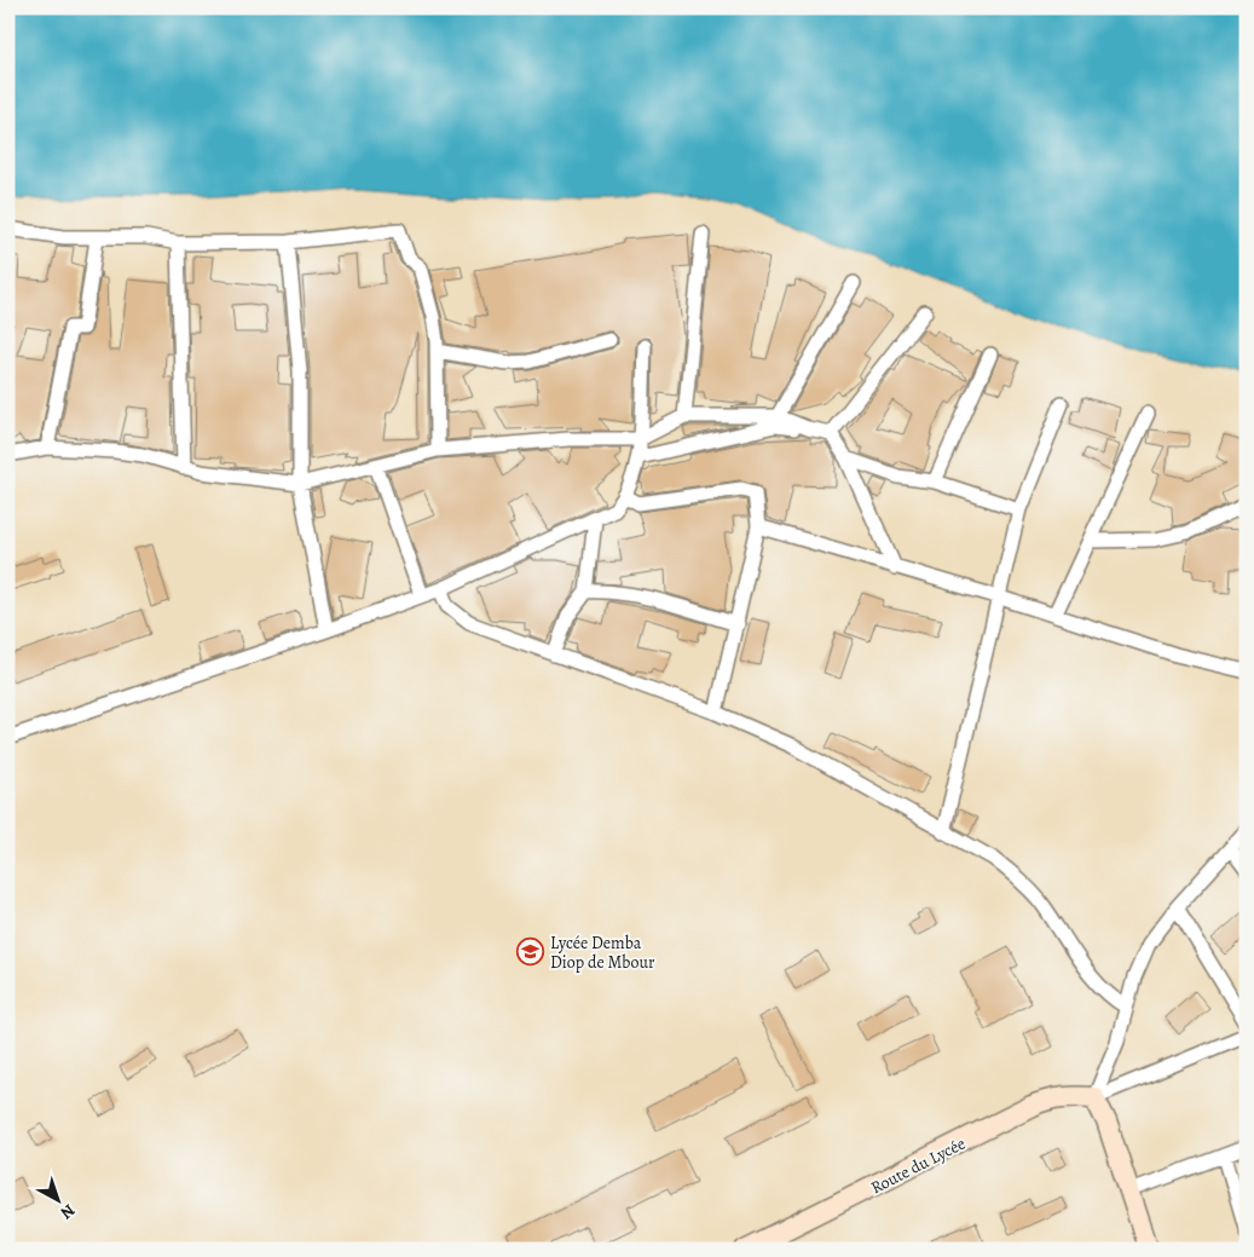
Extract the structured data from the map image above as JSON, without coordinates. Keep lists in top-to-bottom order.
{
  "streets": {
    "main road": ["Route du Lycée"]
  },
  "places": {
    "school or university": ["Lycée Demba Diop de Mbour"]
  },
  "north": "bottom right"
}
